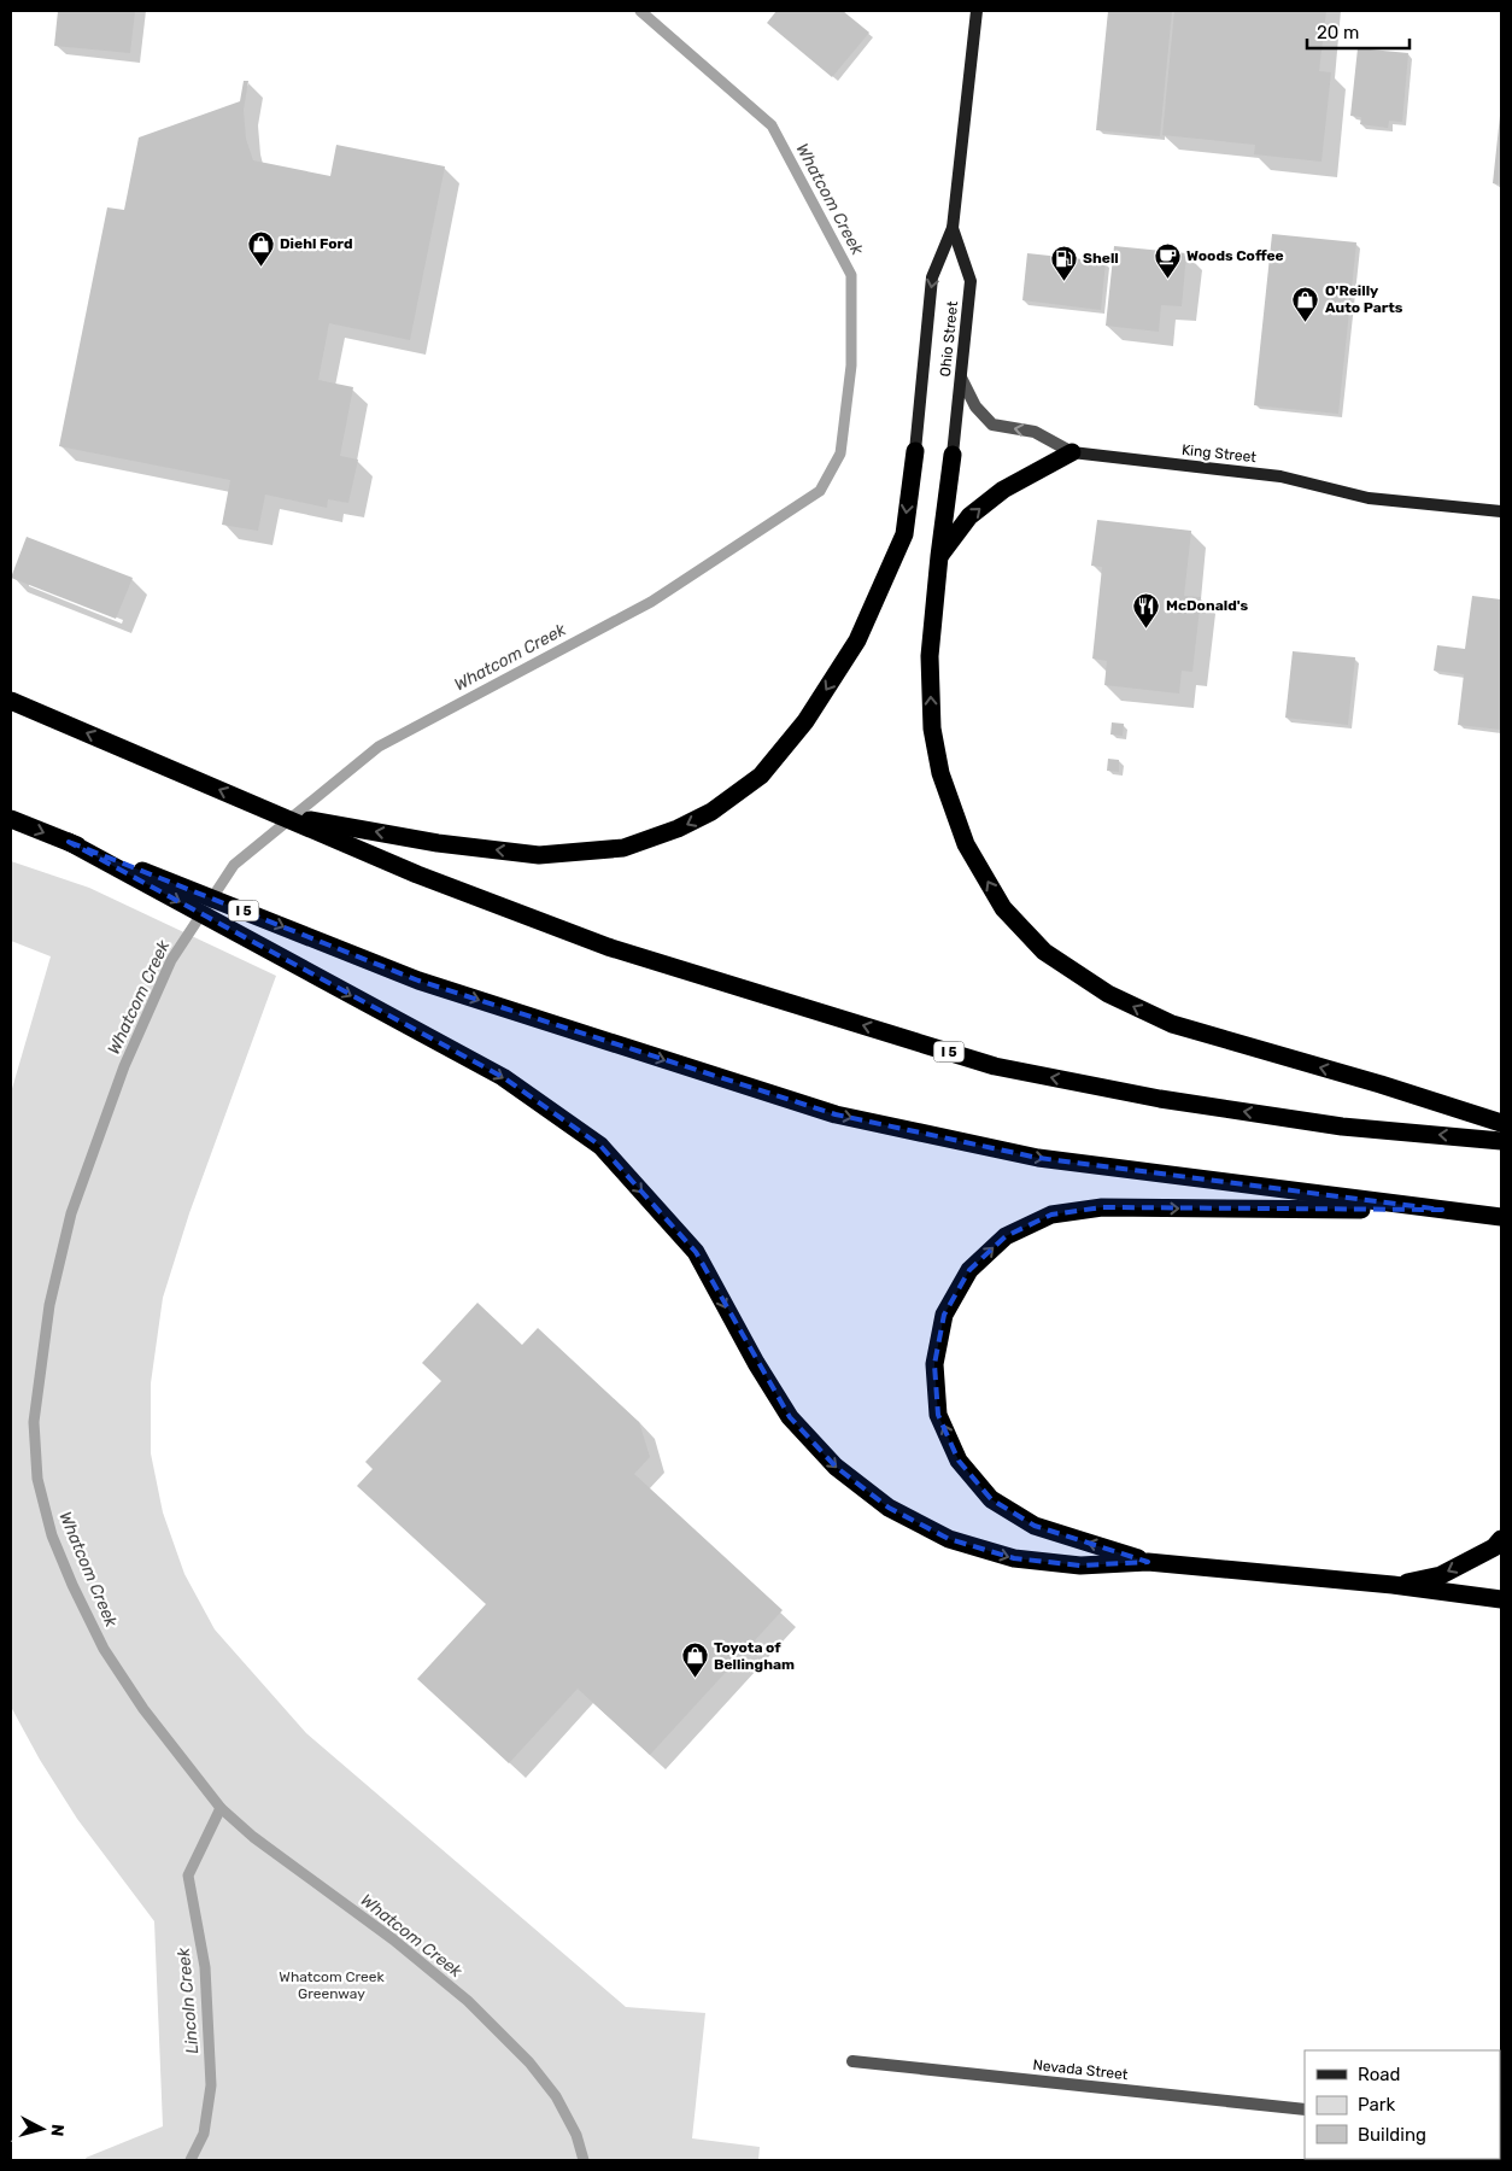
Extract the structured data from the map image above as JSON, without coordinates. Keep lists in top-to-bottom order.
{
  "streets": {
    "highway": ["I 5"],
    "main road": ["Ohio Street", "King Street"],
    "street": ["Nevada Street"]
  },
  "crossings": [
    ["Ohio Street", "King Street"]
  ],
  "water": ["Whatcom Creek", "Lincoln Creek"],
  "parks": ["Whatcom Creek Greenway"],
  "places": {
    "shop": ["Diehl Ford", "O'Reilly Auto Parts", "Toyota of Bellingham"],
    "cafe": ["Woods Coffee"],
    "fuel station": ["Shell"],
    "restaurant": ["McDonald's"]
  },
  "legend": ["Road", "Park", "Building"],
  "scale_bar": "20 m",
  "north": "right"
}
